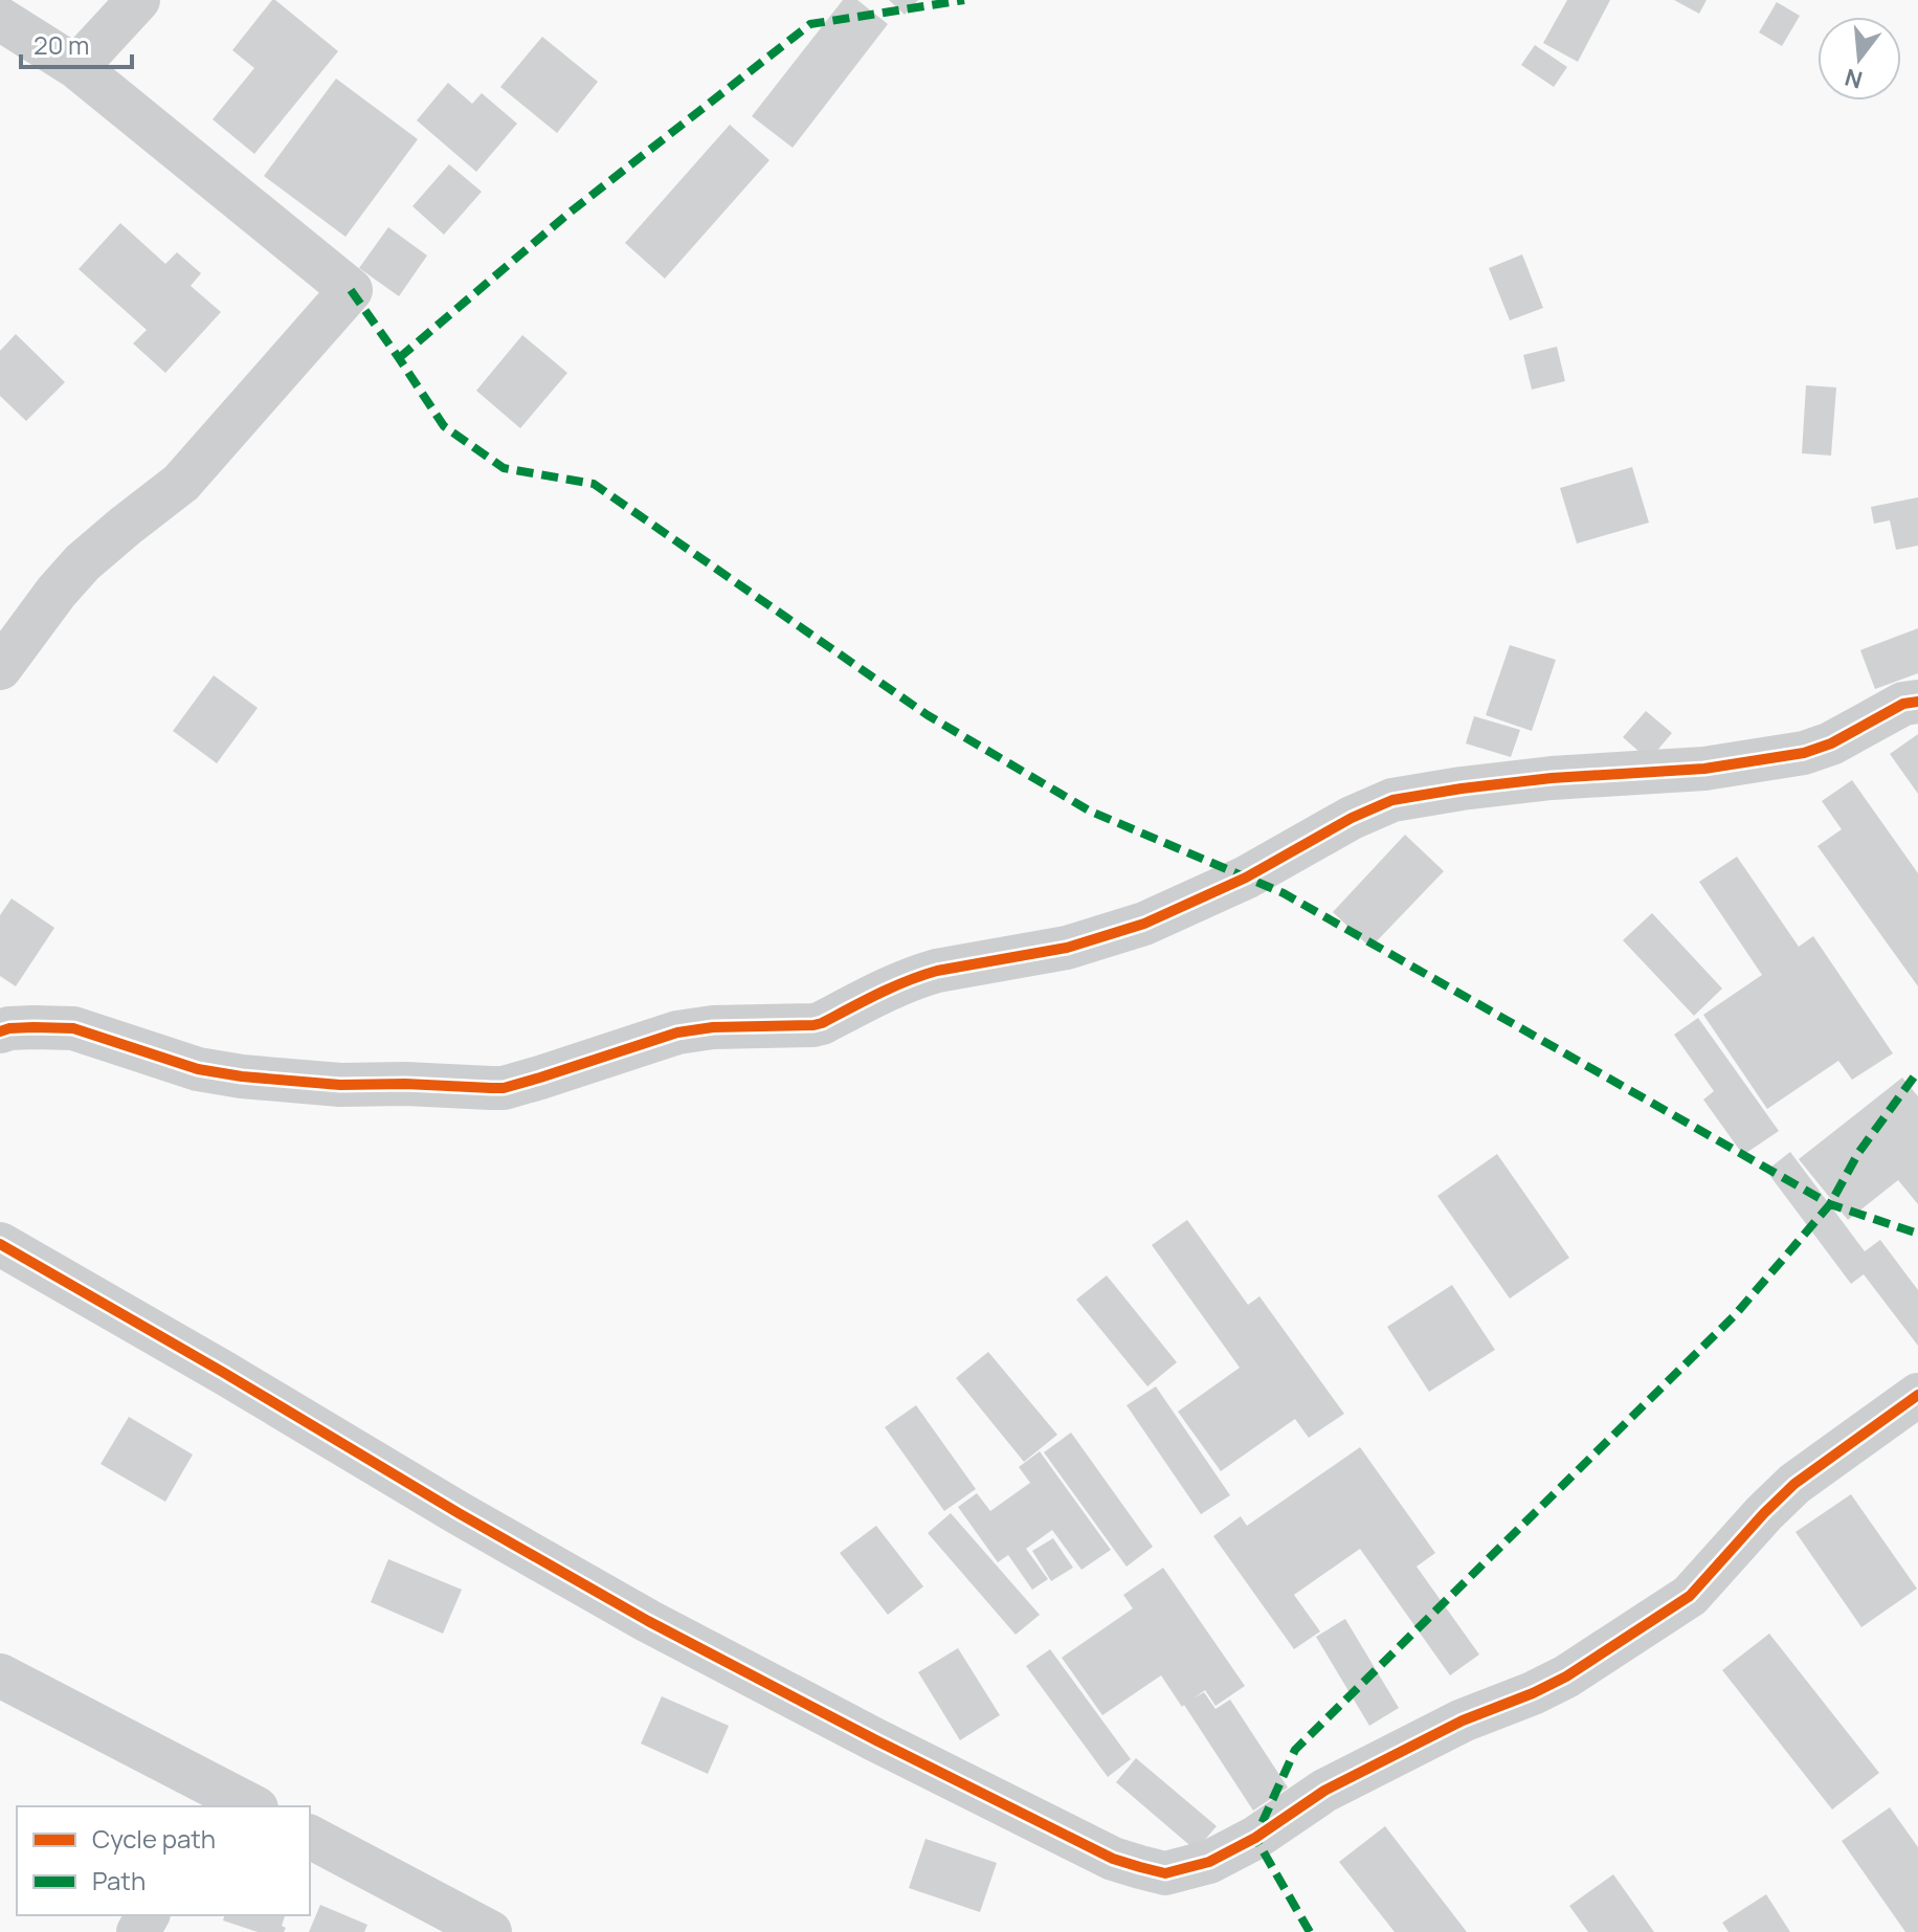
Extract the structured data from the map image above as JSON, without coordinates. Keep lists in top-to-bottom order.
{
  "legend": ["Cycle path", "Path"],
  "scale_bar": "20 m",
  "north": "bottom"
}
